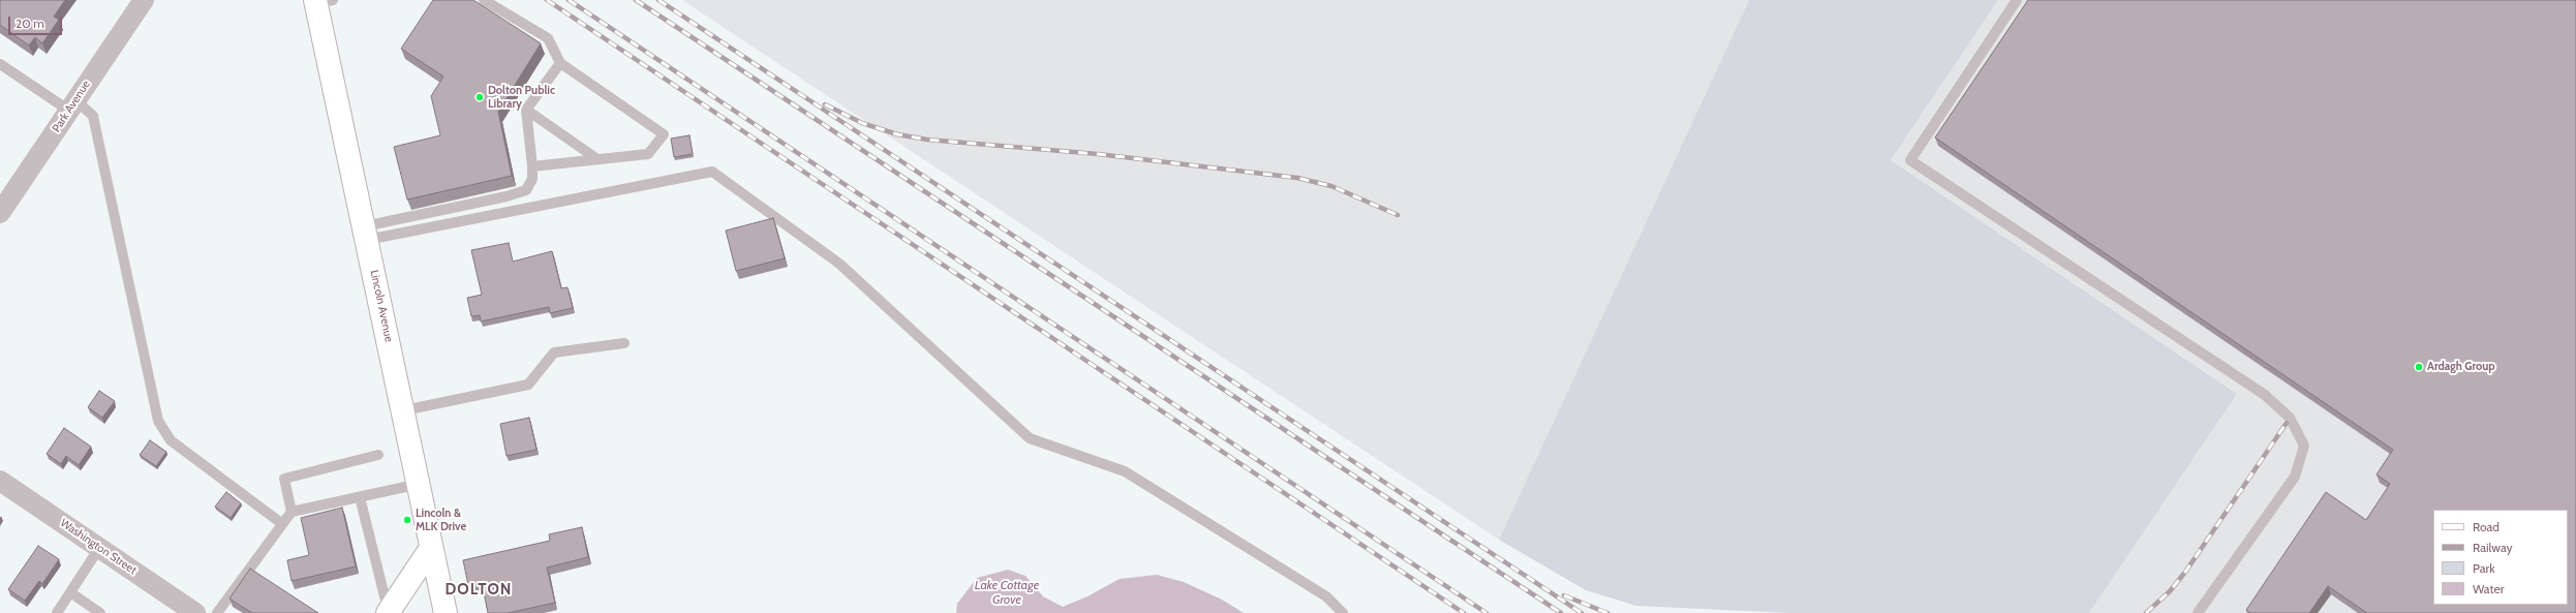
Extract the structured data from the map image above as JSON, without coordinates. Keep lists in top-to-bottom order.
{
  "streets": {
    "street": ["Park Avenue", "Lincoln Avenue", "Washington Street"]
  },
  "districts": ["DOLTON"],
  "water": ["Lake Cottage Grove"],
  "places": ["Dolton Public Library", "Ardagh Group", "Lincoln & MLK Drive"],
  "legend": [
    "Road",
    "Railway",
    "Park",
    "Water"
  ],
  "scale_bar": "20 m"
}
